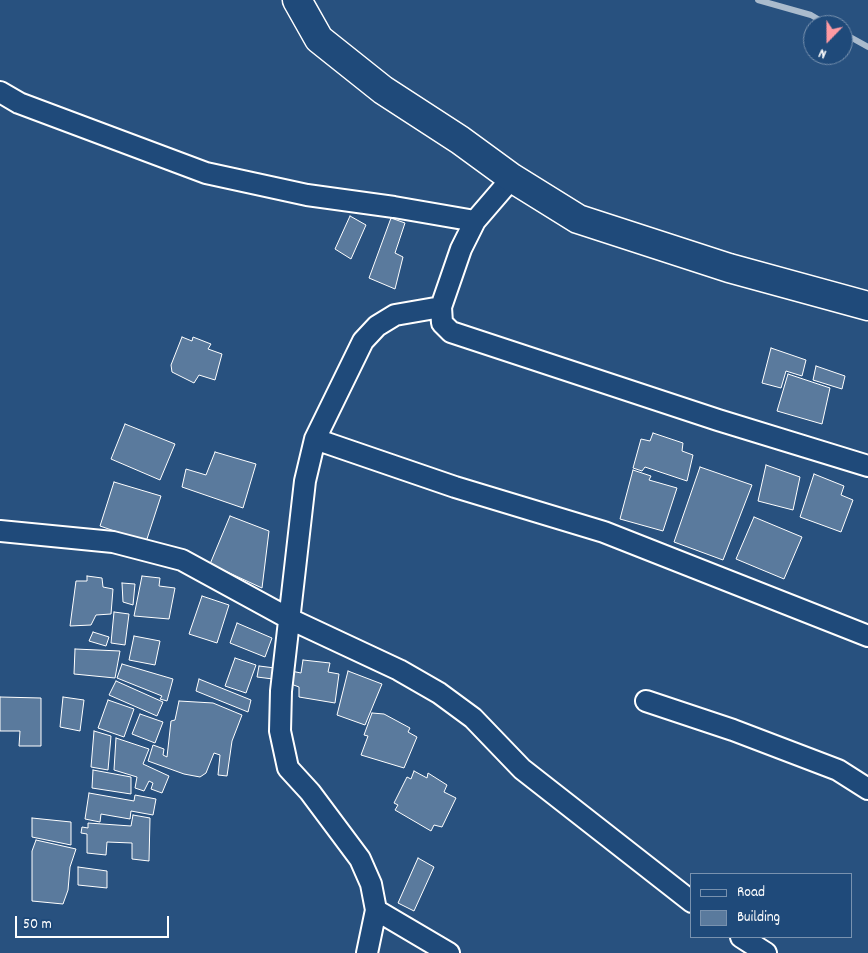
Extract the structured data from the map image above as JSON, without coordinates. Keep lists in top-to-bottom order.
{
  "legend": ["Road", "Building"],
  "scale_bar": "50 m",
  "north": "bottom"
}
